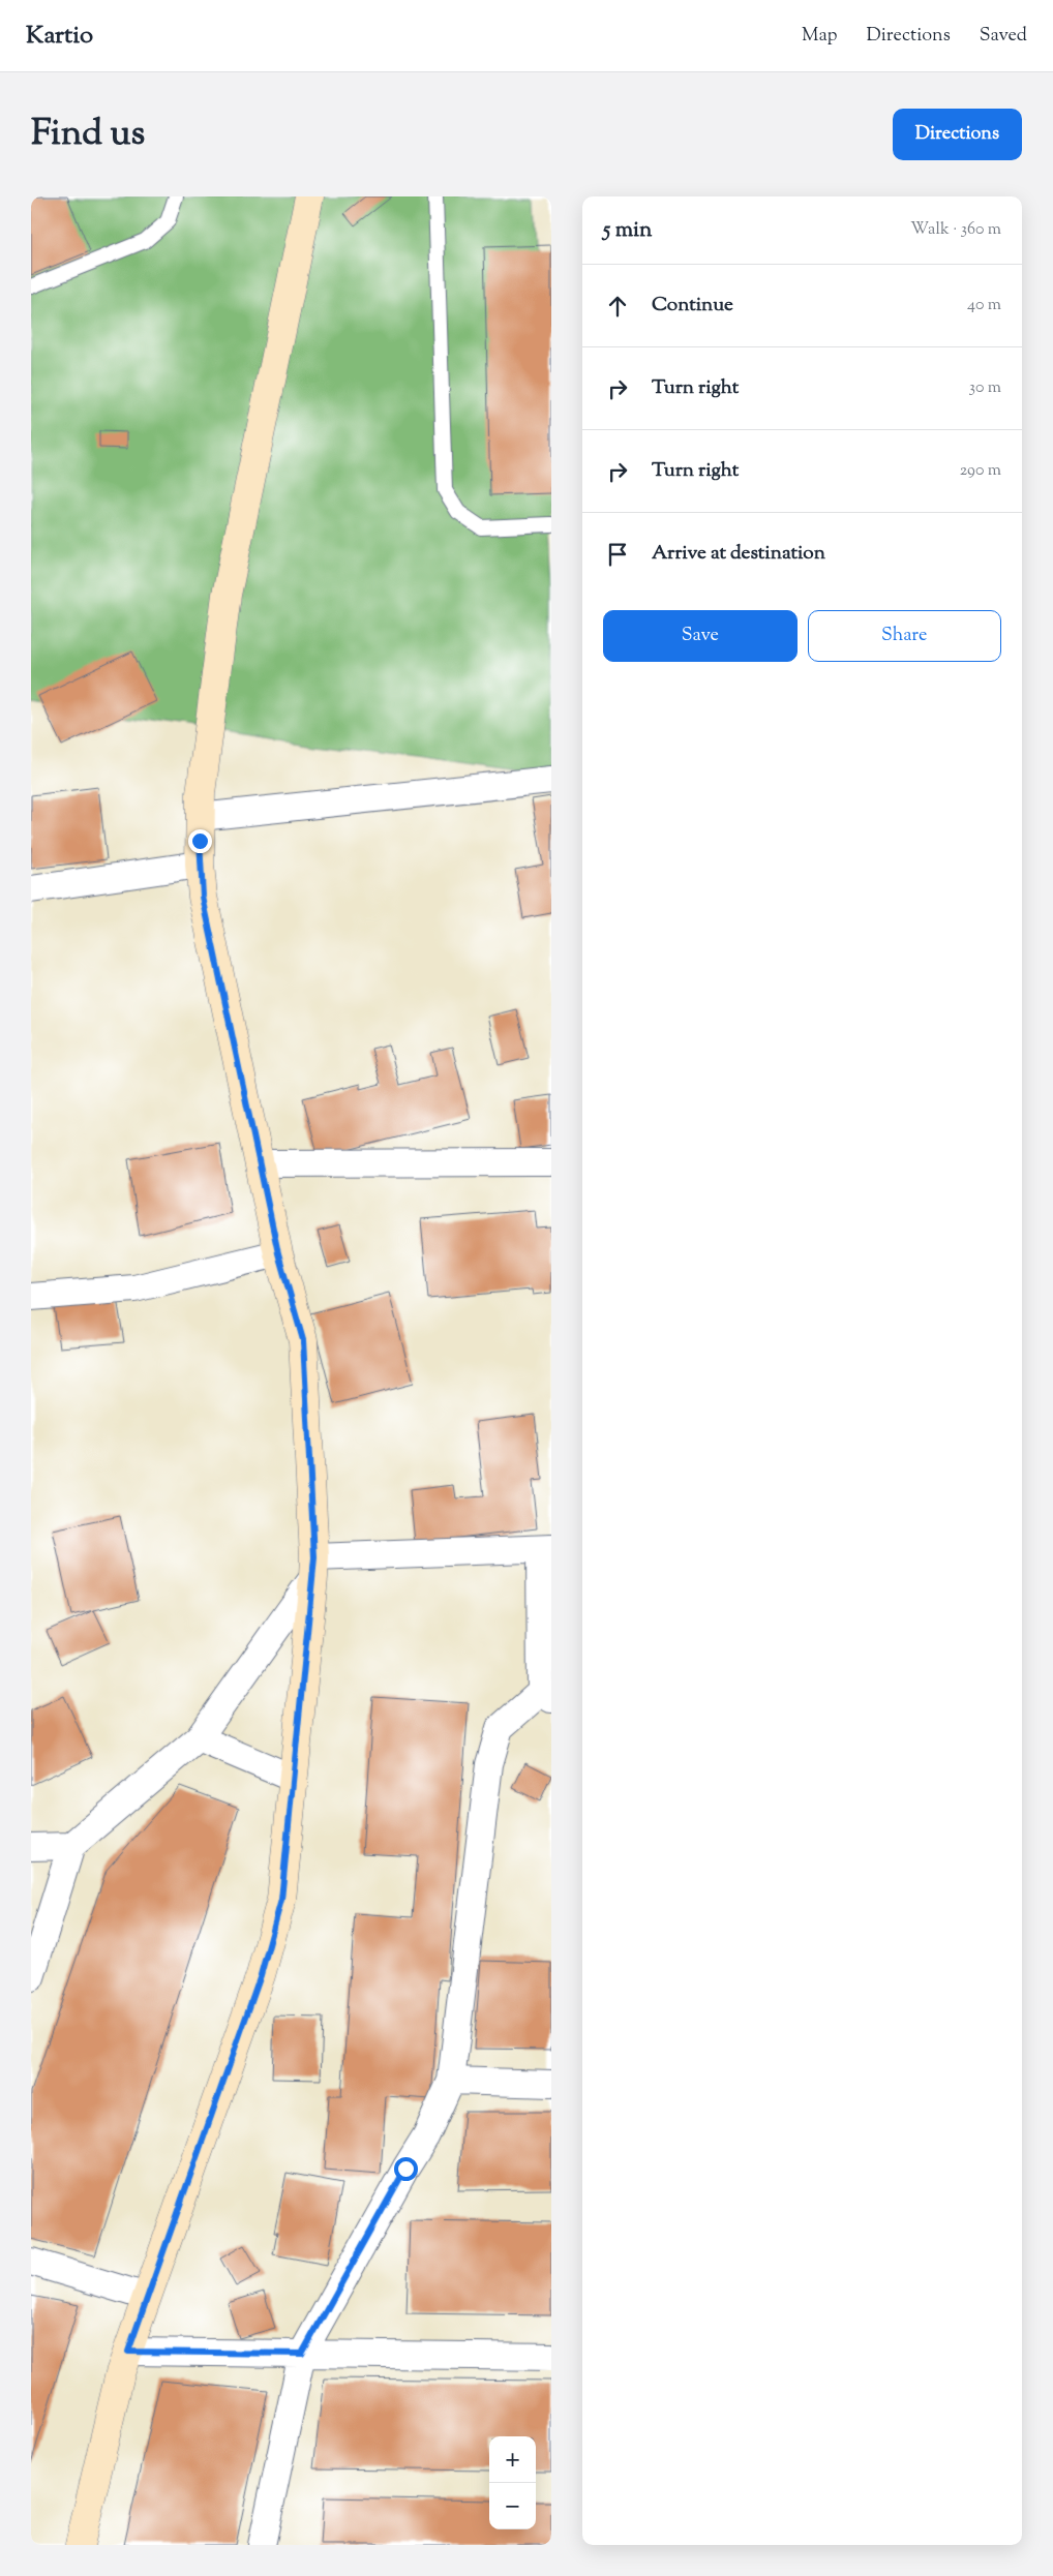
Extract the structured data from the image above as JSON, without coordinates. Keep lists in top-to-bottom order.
{
  "page": {
    "header": "Kartio",
    "nav": ["Map", "Directions", "Saved"],
    "title": "Find us",
    "buttons": [
      "Directions",
      ["Save", "Share"]
    ],
    "heading": ["5 min", "Walk · 360 m"],
    "list": [
      ["Continue", "40 m"],
      ["Turn right", "30 m"],
      ["Turn right", "290 m"],
      "Arrive at destination"
    ],
    "map_buttons": ["+", "−"]
  }
}
